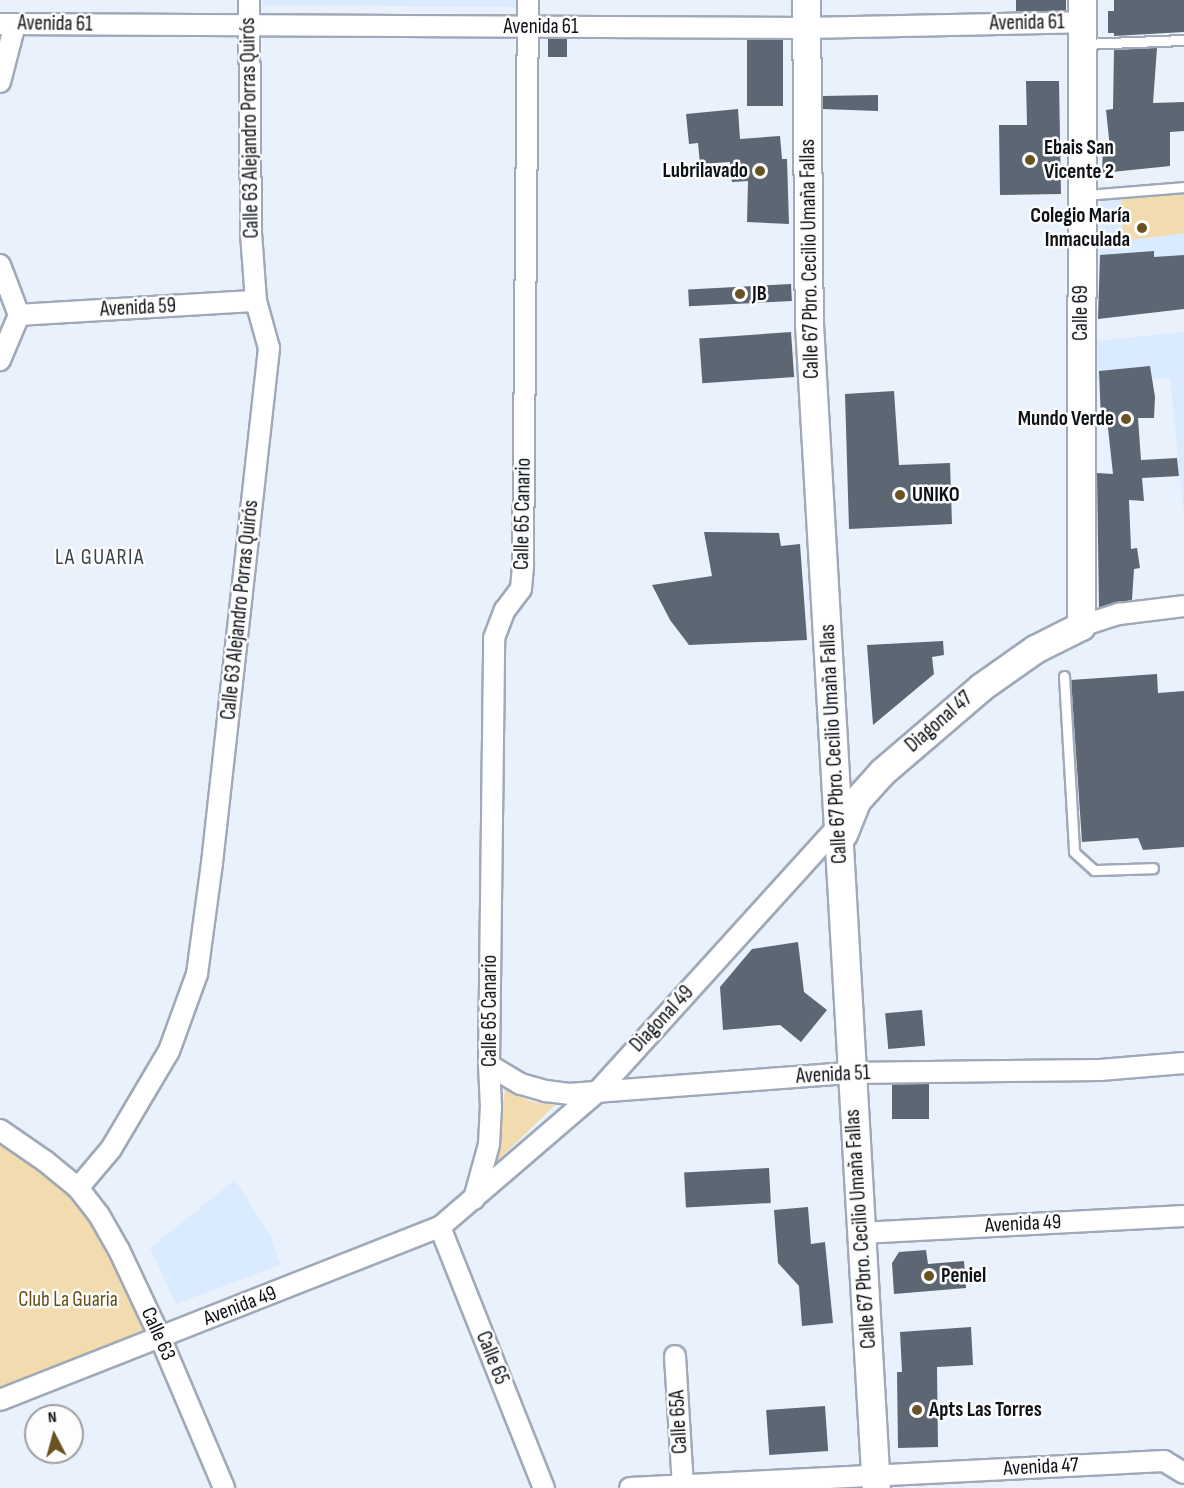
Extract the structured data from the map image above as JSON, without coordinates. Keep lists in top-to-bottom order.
{
  "streets": {
    "main road": ["Calle 67 Pbro. Cecilio Umaña Fallas", "Calle 69", "Diagonal 47"],
    "street": [
      "Avenida 61",
      "Calle 63 Alejandro Porras Quirós",
      "Avenida 59",
      "Calle 65 Canario",
      "Diagonal 49",
      "Avenida 51",
      "Avenida 49",
      "Calle 63",
      "Calle 65",
      "Calle 65A",
      "Avenida 47"
    ]
  },
  "crossings": [
    ["Avenida 61", "Calle 63 Alejandro Porras Quirós"],
    ["Avenida 61", "Calle 67 Pbro. Cecilio Umaña Fallas"],
    ["Avenida 61", "Calle 69"],
    ["Avenida 61", "Calle 65 Canario"],
    ["Calle 63 Alejandro Porras Quirós", "Avenida 59"],
    ["Calle 63 Alejandro Porras Quirós", "Calle 63"],
    ["Calle 67 Pbro. Cecilio Umaña Fallas", "Diagonal 47"],
    ["Calle 67 Pbro. Cecilio Umaña Fallas", "Diagonal 49"],
    ["Calle 67 Pbro. Cecilio Umaña Fallas", "Avenida 51"],
    ["Calle 67 Pbro. Cecilio Umaña Fallas", "Avenida 49"],
    ["Calle 67 Pbro. Cecilio Umaña Fallas", "Avenida 47"],
    ["Calle 69", "Diagonal 47"],
    ["Calle 65 Canario", "Diagonal 49"],
    ["Calle 65 Canario", "Avenida 51"],
    ["Calle 65 Canario", "Avenida 49"],
    ["Diagonal 49", "Avenida 51"],
    ["Diagonal 49", "Avenida 49"],
    ["Avenida 49", "Calle 63"],
    ["Avenida 49", "Calle 65"],
    ["Calle 65A", "Avenida 47"]
  ],
  "districts": ["LA GUARIA"],
  "parks": ["Club La Guaria"],
  "places": [
    "Ebais San Vicente 2",
    "Lubrilavado",
    "Colegio María Inmaculada",
    "JB",
    "Mundo Verde",
    "UNIKO",
    "Peniel",
    "Apts Las Torres"
  ],
  "north": "top"
}
